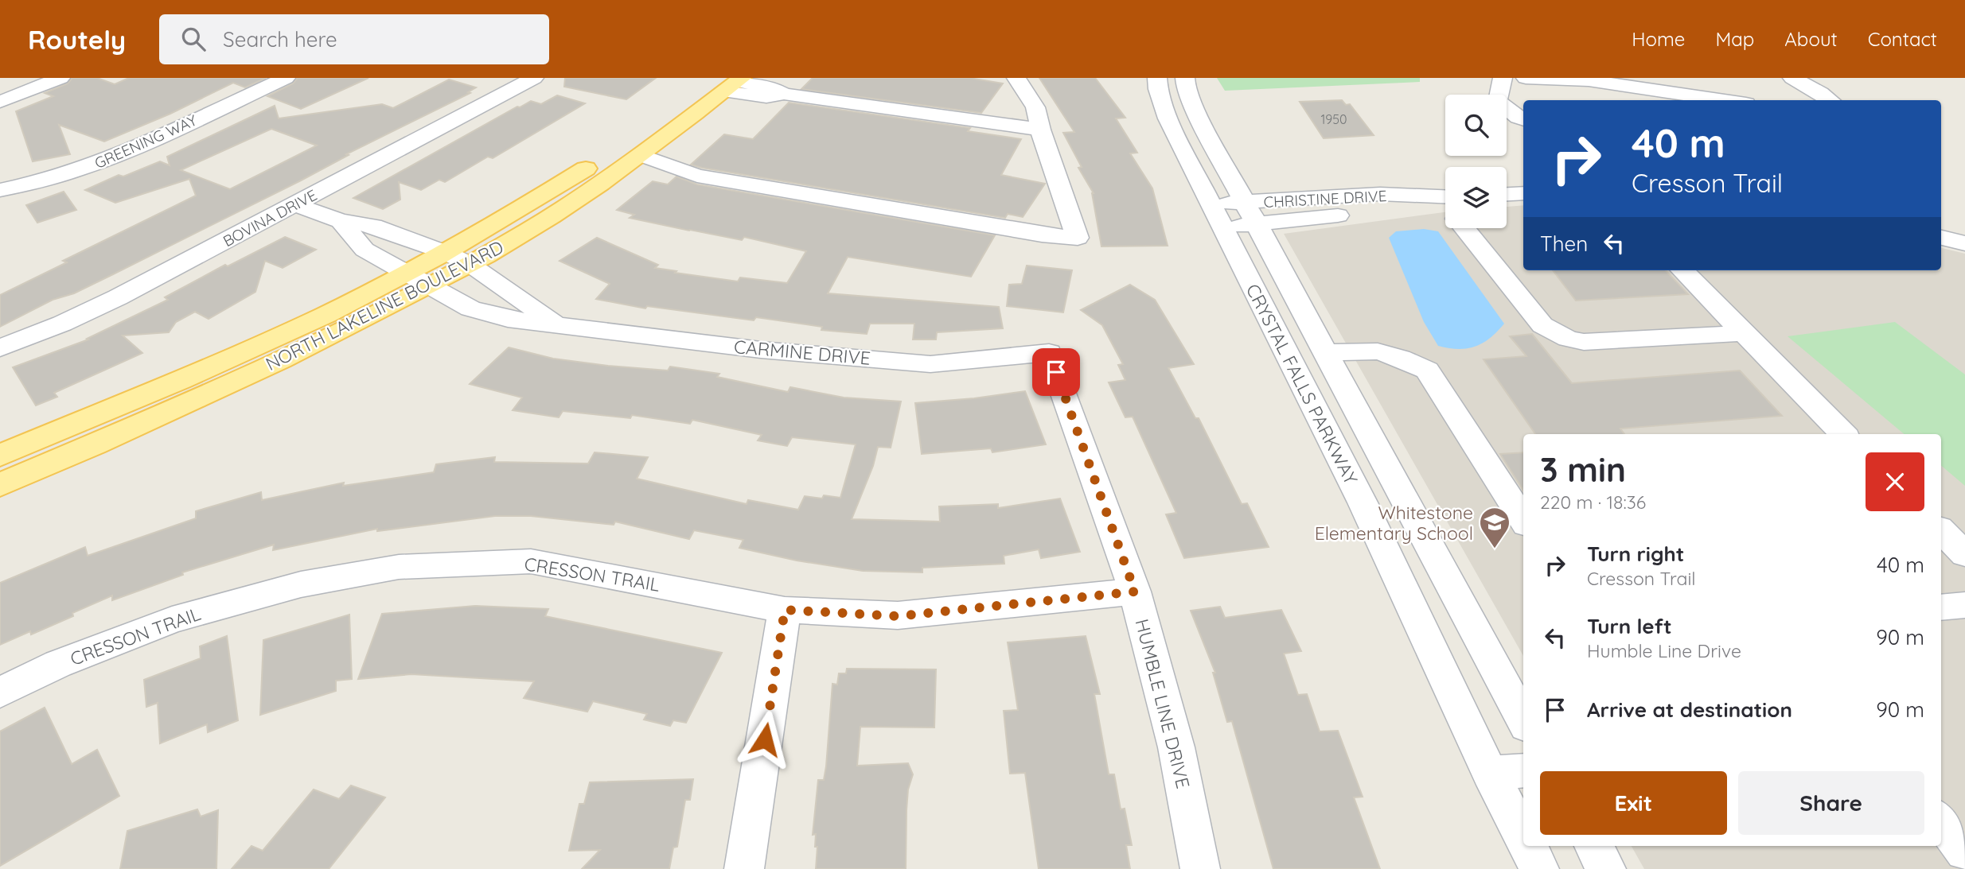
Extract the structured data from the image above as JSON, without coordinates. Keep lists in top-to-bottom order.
{
  "streets": {
    "main road": ["NORTH LAKELINE BOULEVARD"],
    "street": [
      "GREENING WAY",
      "CHRISTINE DRIVE",
      "BOVINA DRIVE",
      "CARMINE DRIVE",
      "CRYSTAL FALLS PARKWAY",
      "CRESSON TRAIL",
      "HUMBLE LINE DRIVE"
    ]
  },
  "crossings": [
    ["CHRISTINE DRIVE", "CRYSTAL FALLS PARKWAY"],
    ["BOVINA DRIVE", "CARMINE DRIVE"],
    ["NORTH LAKELINE BOULEVARD", "CARMINE DRIVE"],
    ["CARMINE DRIVE", "HUMBLE LINE DRIVE"],
    ["CRESSON TRAIL", "HUMBLE LINE DRIVE"]
  ],
  "places": {
    "school or university": ["Whitestone Elementary School"]
  },
  "house_numbers": ["1950"],
  "page": {
    "header": "Routely",
    "search": "Search here",
    "nav": [
      "Home",
      "Map",
      "About",
      "Contact"
    ],
    "turn": ["40 m", "Cresson Trail"],
    "then": "Then",
    "heading": ["3 min", "220 m · 18:36"],
    "list": [
      {
        "name": "Turn right",
        "note": "Cresson Trail",
        "value": "40 m"
      },
      {
        "name": "Turn left",
        "note": "Humble Line Drive",
        "value": "90 m"
      },
      {
        "name": "Arrive at destination",
        "value": "90 m"
      }
    ],
    "buttons": ["Exit", "Share"]
  }
}
